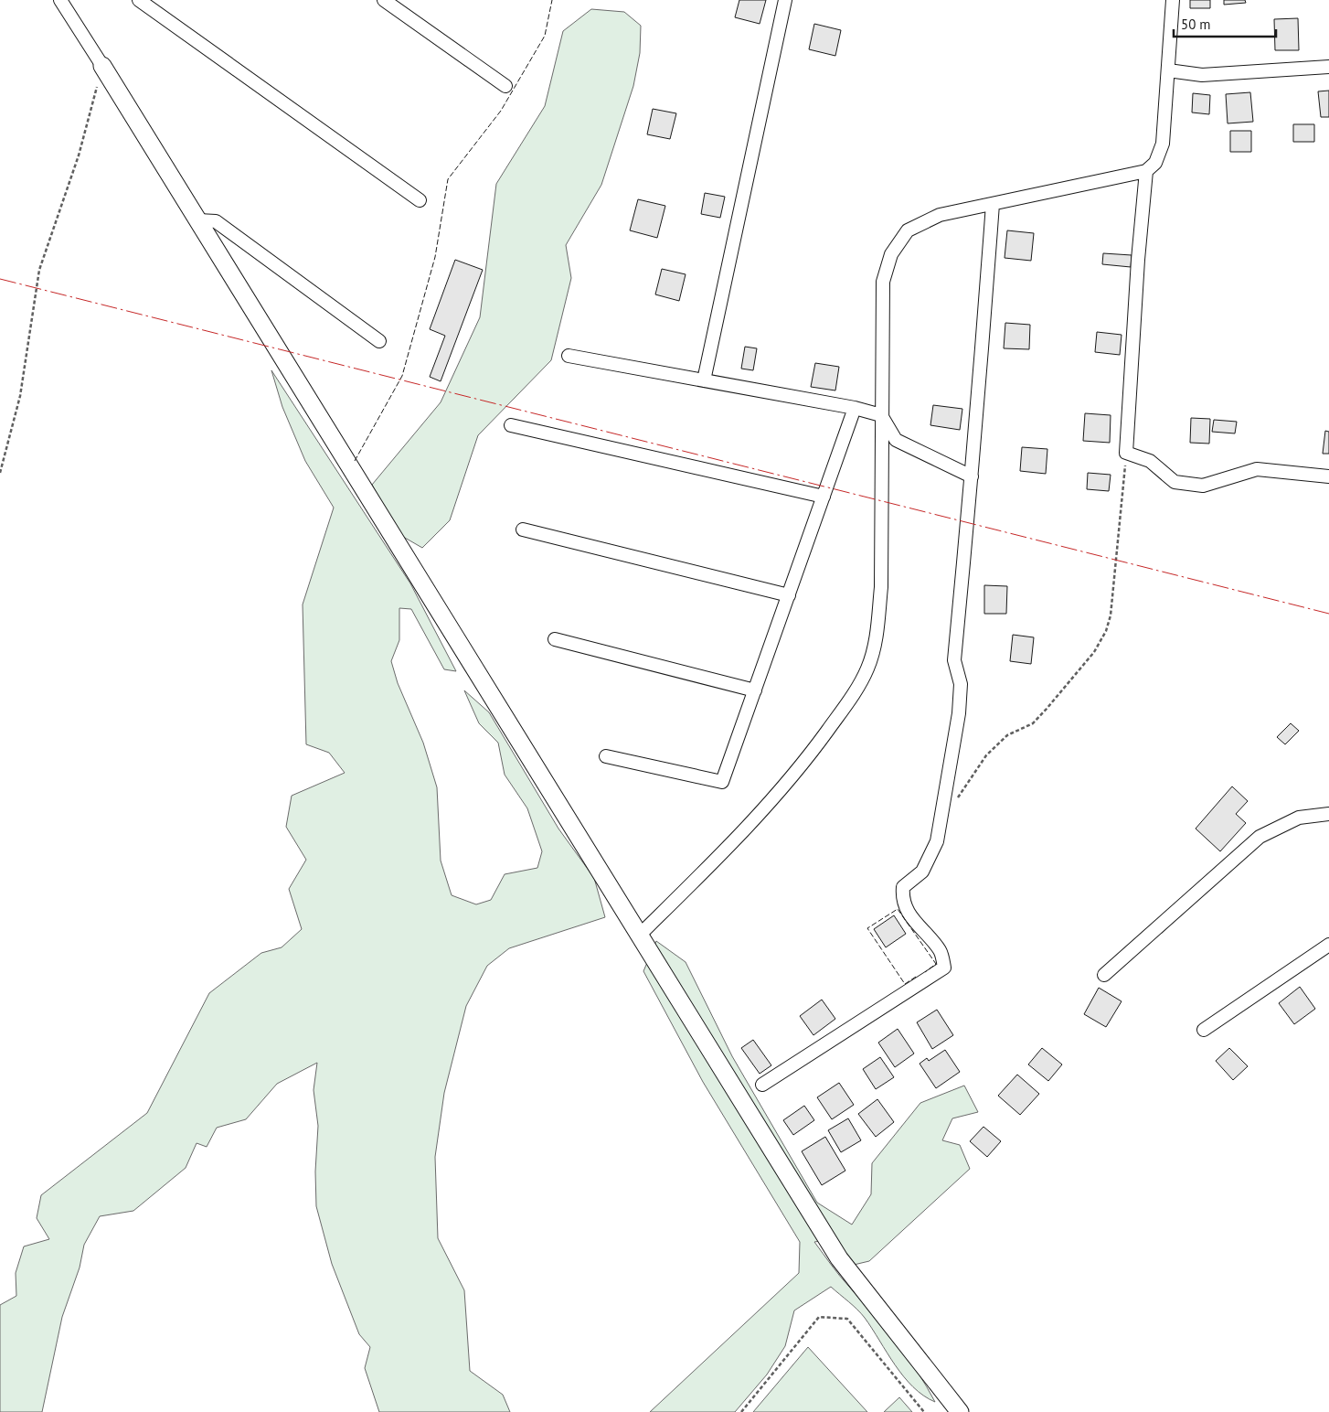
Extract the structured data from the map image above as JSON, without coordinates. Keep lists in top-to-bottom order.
{
  "scale_bar": "50 m"
}
